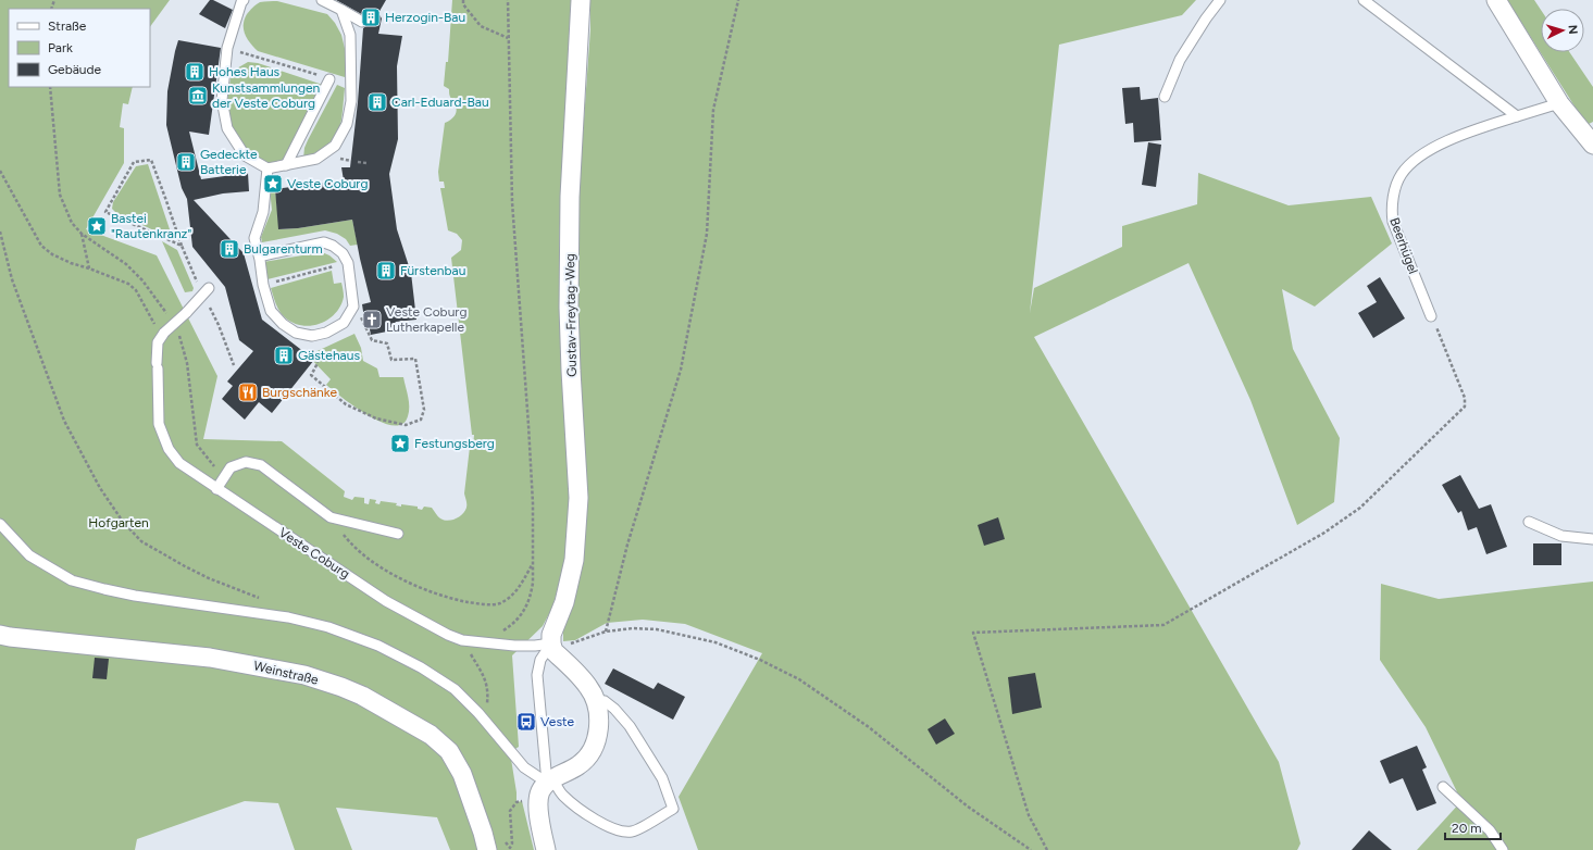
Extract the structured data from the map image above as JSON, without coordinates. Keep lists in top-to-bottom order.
{
  "streets": {
    "street": ["Gustav-Freytag-Weg", "Weinstraße"],
    "lane": ["Beerhügel", "Veste Coburg"]
  },
  "crossings": [
    ["Gustav-Freytag-Weg", "Veste Coburg"]
  ],
  "parks": ["Hofgarten"],
  "places": {
    "building": [
      "Herzogin-Bau",
      "Hohes Haus",
      "Carl-Eduard-Bau",
      "Gedeckte Batterie",
      "Bulgarenturm",
      "Fürstenbau",
      "Gästehaus"
    ],
    "museum": ["Kunstsammlungen der Veste Coburg"],
    "place": ["Veste Coburg", "Bastei \"Rautenkranz\"", "Festungsberg"],
    "church": ["Veste Coburg Lutherkapelle"],
    "restaurant": ["Burgschänke"],
    "bus stop": ["Veste"]
  },
  "legend": ["Straße", "Park", "Gebäude"],
  "scale_bar": "20 m",
  "north": "right"
}
